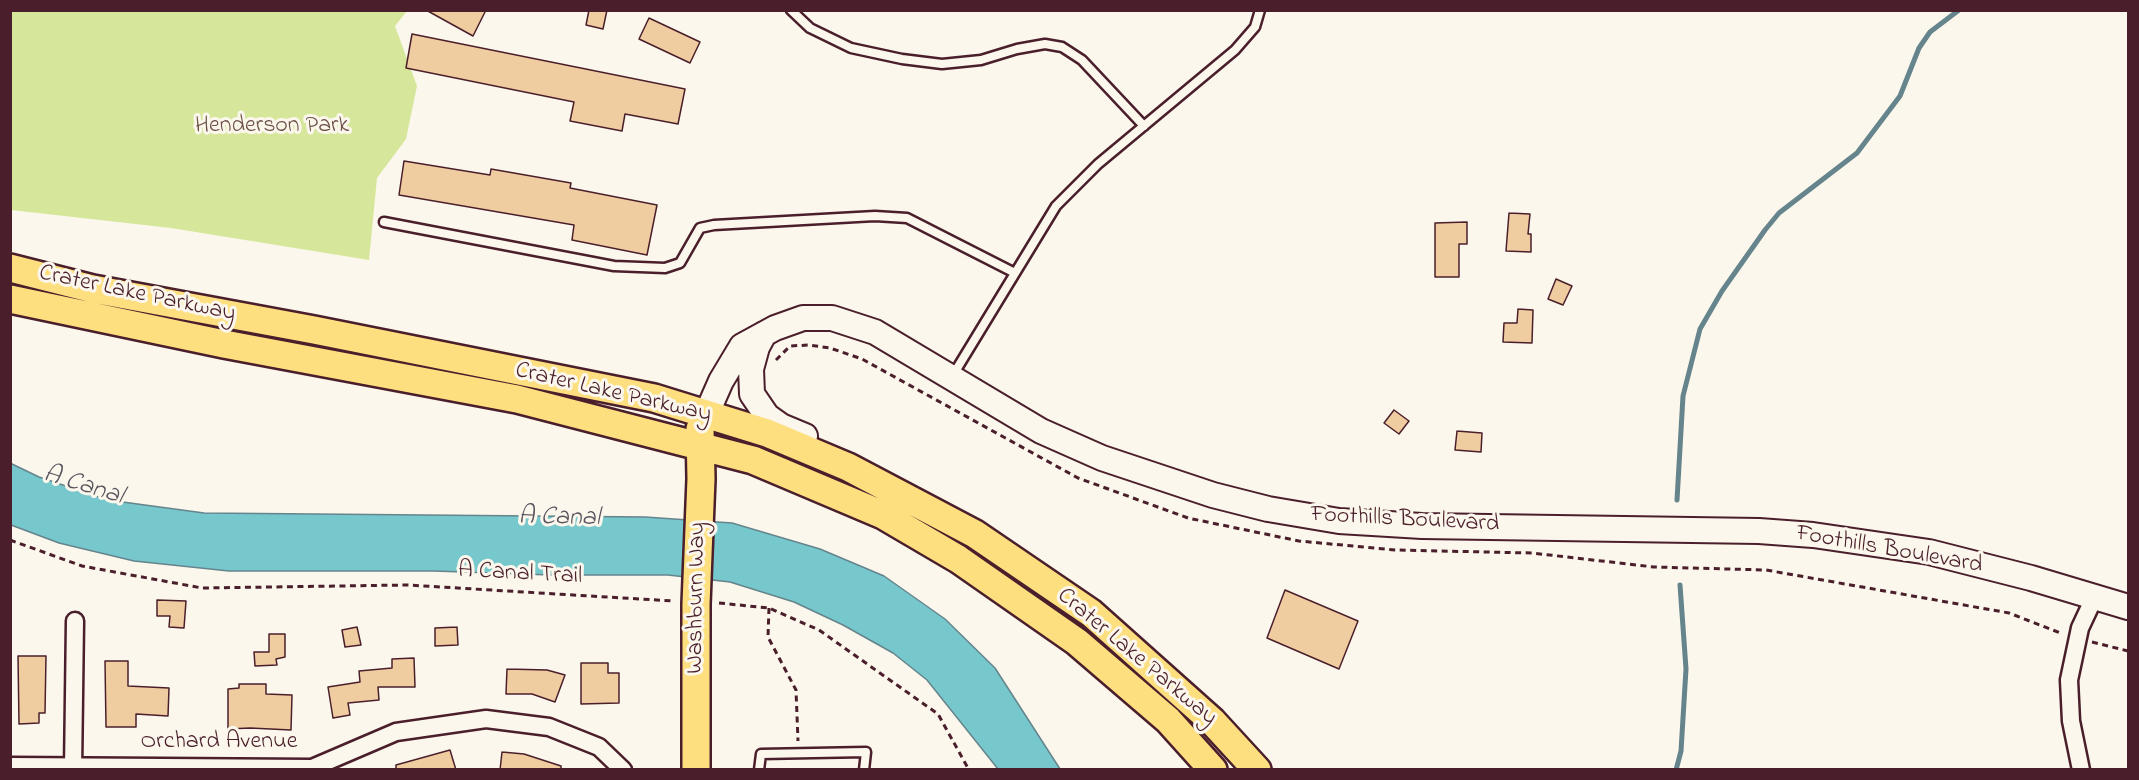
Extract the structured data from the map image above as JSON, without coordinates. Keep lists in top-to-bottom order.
{
  "streets": {
    "main road": ["Crater Lake Parkway", "Foothills Boulevard", "Washburn Way"],
    "street": ["Orchard Avenue"],
    "path": ["A Canal Trail"]
  },
  "crossings": [
    ["Crater Lake Parkway", "Foothills Boulevard"],
    ["Crater Lake Parkway", "Washburn Way"],
    ["Foothills Boulevard", "Washburn Way"],
    ["A Canal Trail", "Washburn Way"]
  ],
  "water": ["A Canal"],
  "parks": ["Henderson Park"]
}
